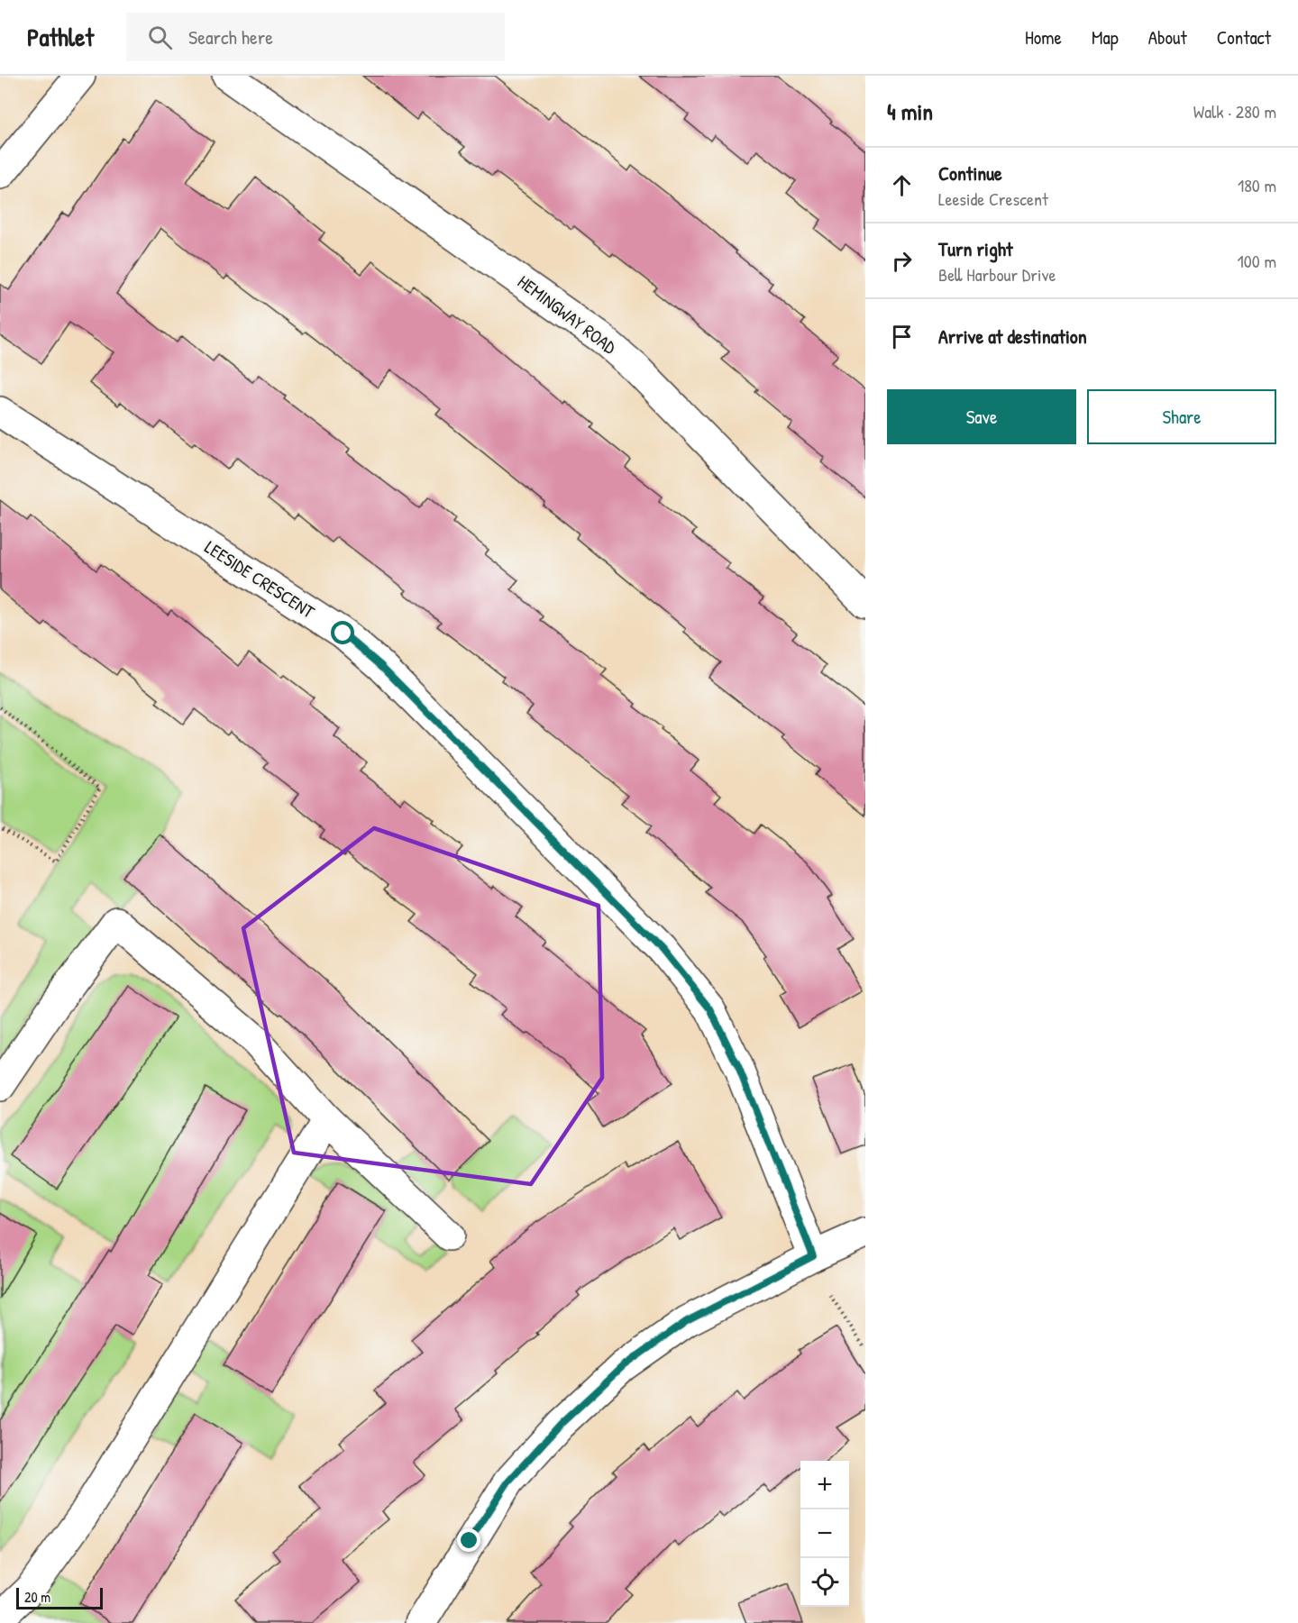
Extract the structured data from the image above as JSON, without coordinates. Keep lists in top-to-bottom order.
{
  "streets": {
    "street": ["HEMINGWAY ROAD", "LEESIDE CRESCENT"]
  },
  "scale_bar": "20 m",
  "page": {
    "header": "Pathlet",
    "search": "Search here",
    "nav": [
      "Home",
      "Map",
      "About",
      "Contact"
    ],
    "heading": ["4 min", "Walk · 280 m"],
    "list": [
      ["Continue", "Leeside Crescent", "180 m"],
      ["Turn right", "Bell Harbour Drive", "100 m"],
      "Arrive at destination"
    ],
    "buttons": ["Save", "Share"],
    "map_buttons": ["+", "−"],
    "scale": "20 m"
  }
}
